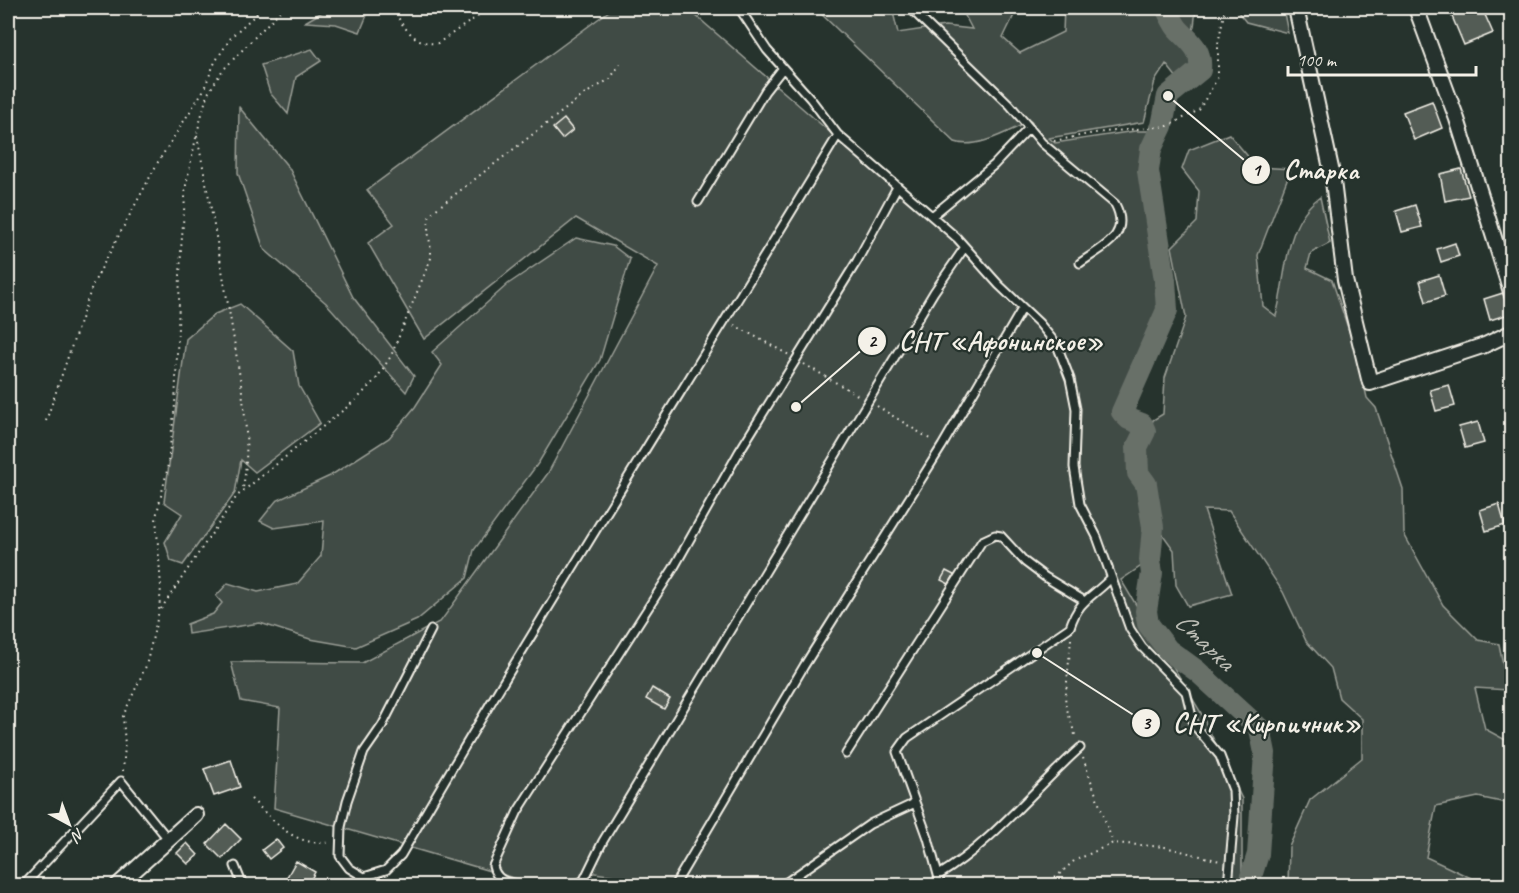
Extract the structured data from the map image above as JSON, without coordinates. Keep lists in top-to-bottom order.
{
  "water": ["Старка"],
  "places": ["Старка", "СНТ «Афонинское»", "СНТ «Кирпичник»"],
  "scale_bar": "100 m",
  "north": "bottom right"
}
